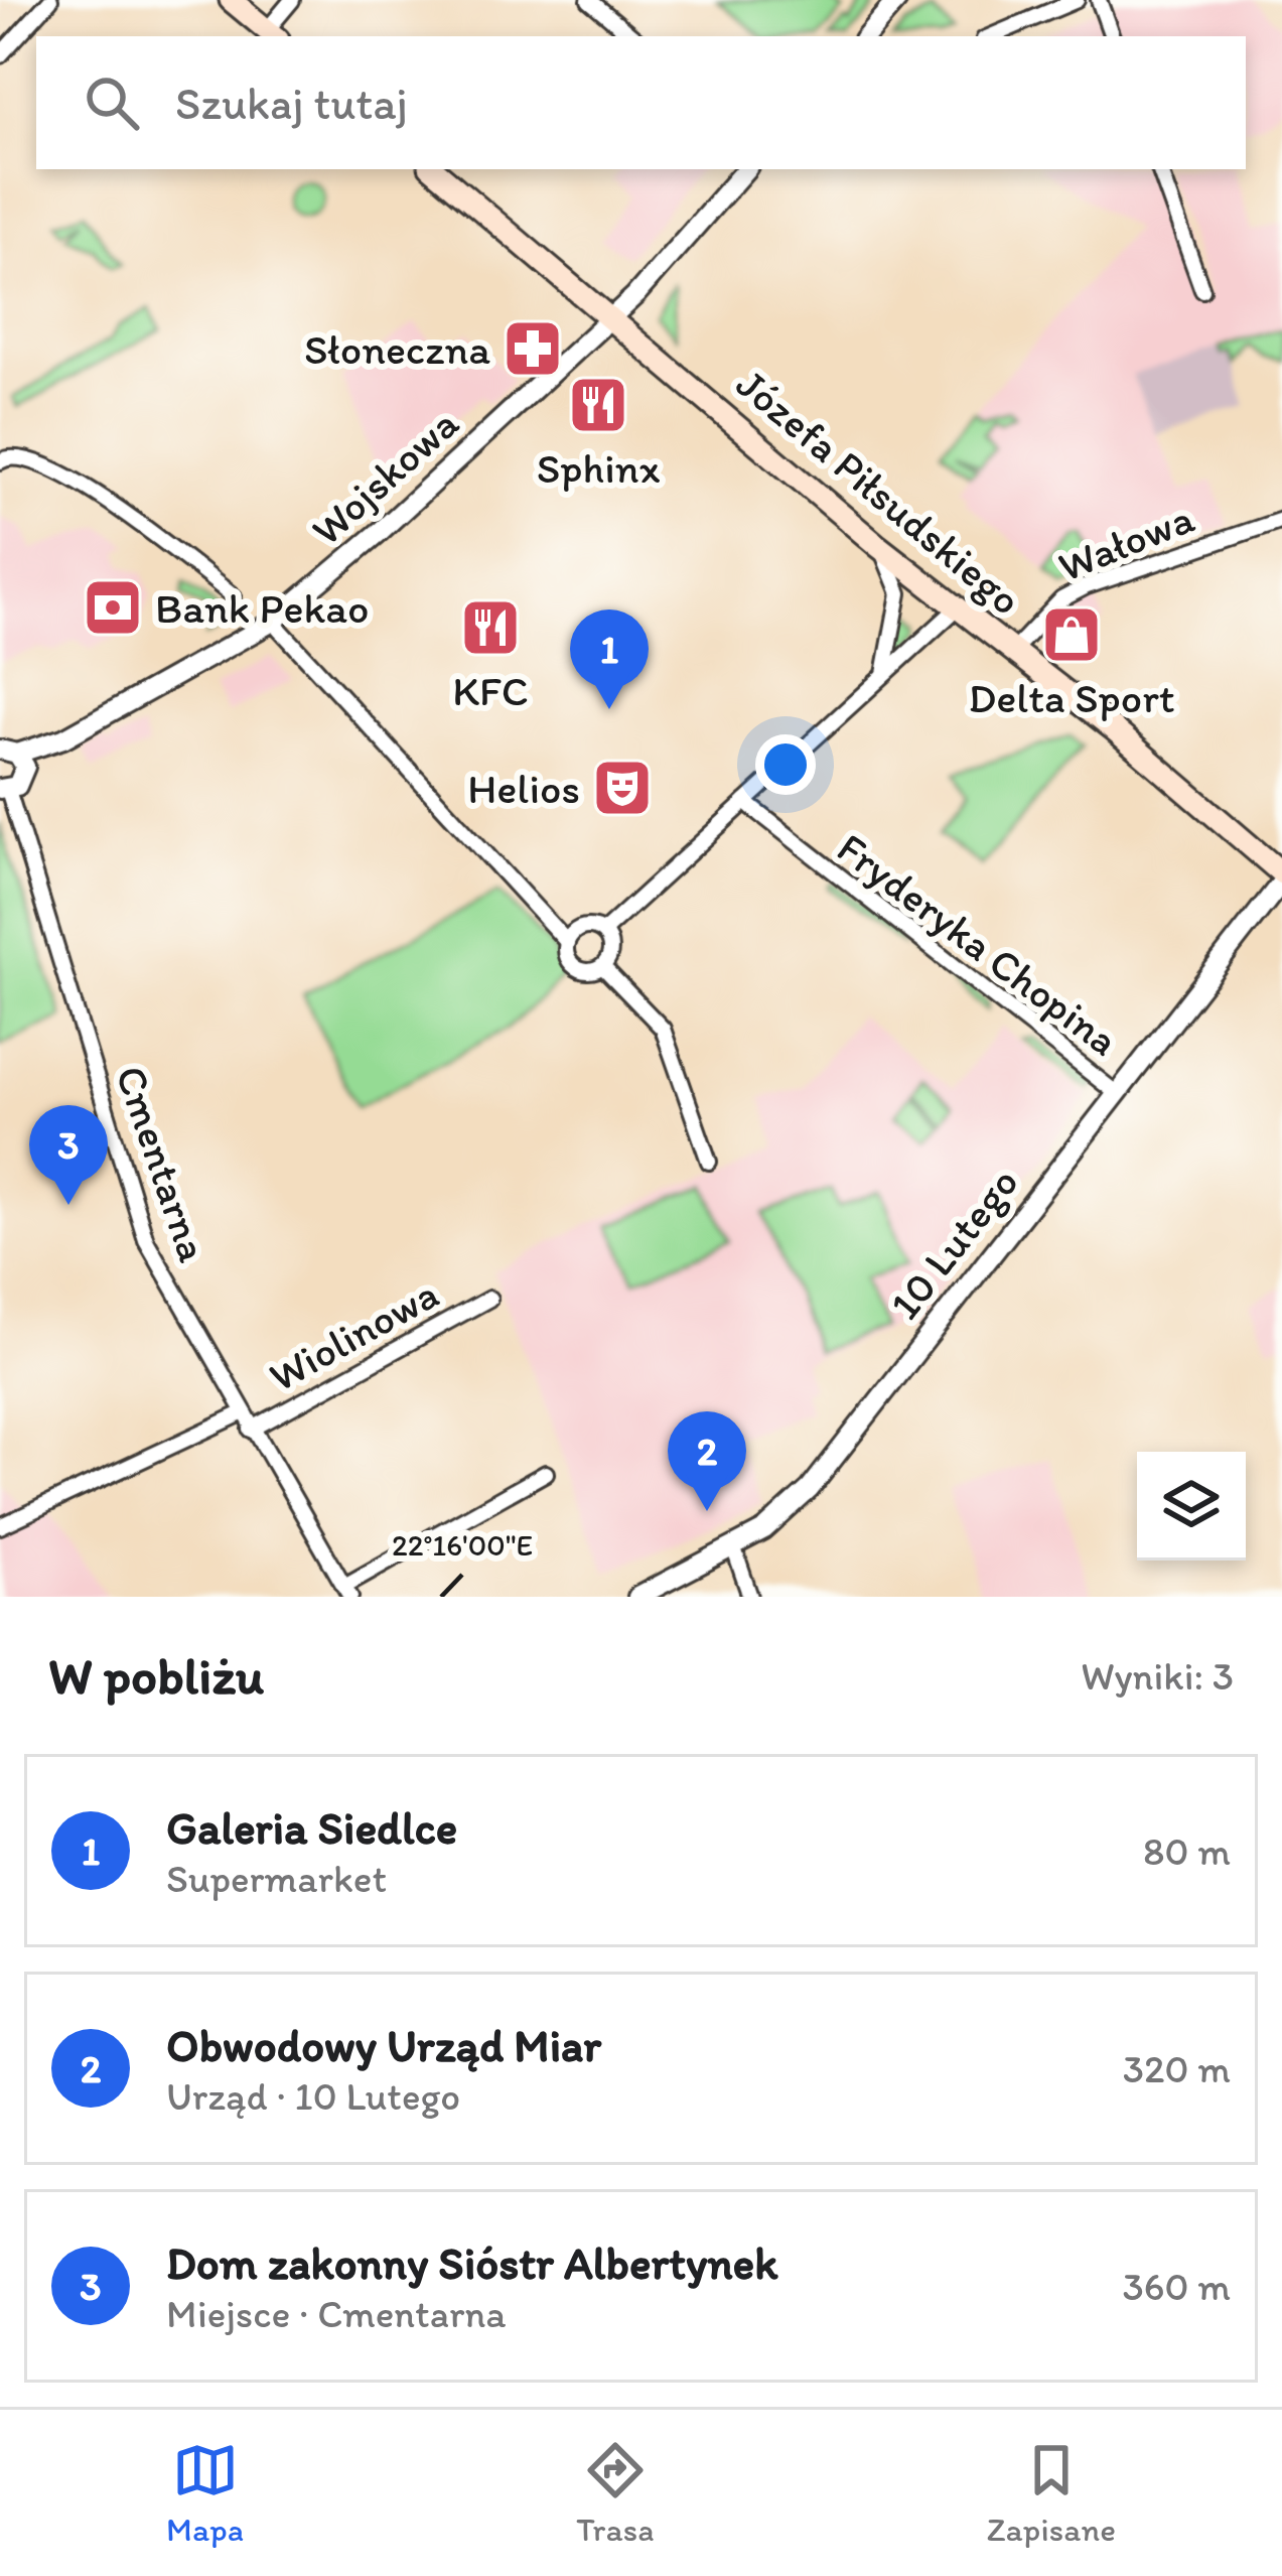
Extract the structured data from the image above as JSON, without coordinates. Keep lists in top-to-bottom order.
{
  "streets": {
    "main road": ["Józefa Piłsudskiego"],
    "street": [
      "Wojskowa",
      "Wałowa",
      "Fryderyka Chopina",
      "Cmentarna",
      "10 Lutego",
      "Wiolinowa"
    ]
  },
  "crossings": [
    ["Wojskowa", "Józefa Piłsudskiego"],
    ["Wojskowa", "Cmentarna"],
    ["Józefa Piłsudskiego", "Wałowa"],
    ["Józefa Piłsudskiego", "10 Lutego"],
    ["Fryderyka Chopina", "10 Lutego"],
    ["Cmentarna", "Wiolinowa"]
  ],
  "places": {
    "pharmacy": ["Słoneczna"],
    "restaurant": ["Sphinx", "KFC"],
    "bank": ["Bank Pekao"],
    "shop": ["Delta Sport"],
    "theatre": ["Helios"]
  },
  "page": {
    "search": "Szukaj tutaj",
    "pins": ["1", "3", "2"],
    "heading": ["W pobliżu", "Wyniki: 3"],
    "list": [
      {
        "mark": "1",
        "name": "Galeria Siedlce",
        "note": "Supermarket",
        "value": "80 m"
      },
      {
        "mark": "2",
        "name": "Obwodowy Urząd Miar",
        "note": "Urząd · 10 Lutego",
        "value": "320 m"
      },
      {
        "mark": "3",
        "name": "Dom zakonny Sióstr Albertynek",
        "note": "Miejsce · Cmentarna",
        "value": "360 m"
      }
    ],
    "nav": ["Mapa", "Trasa", "Zapisane"]
  },
  "coordinates": ["22°16'00\"E"]
}
